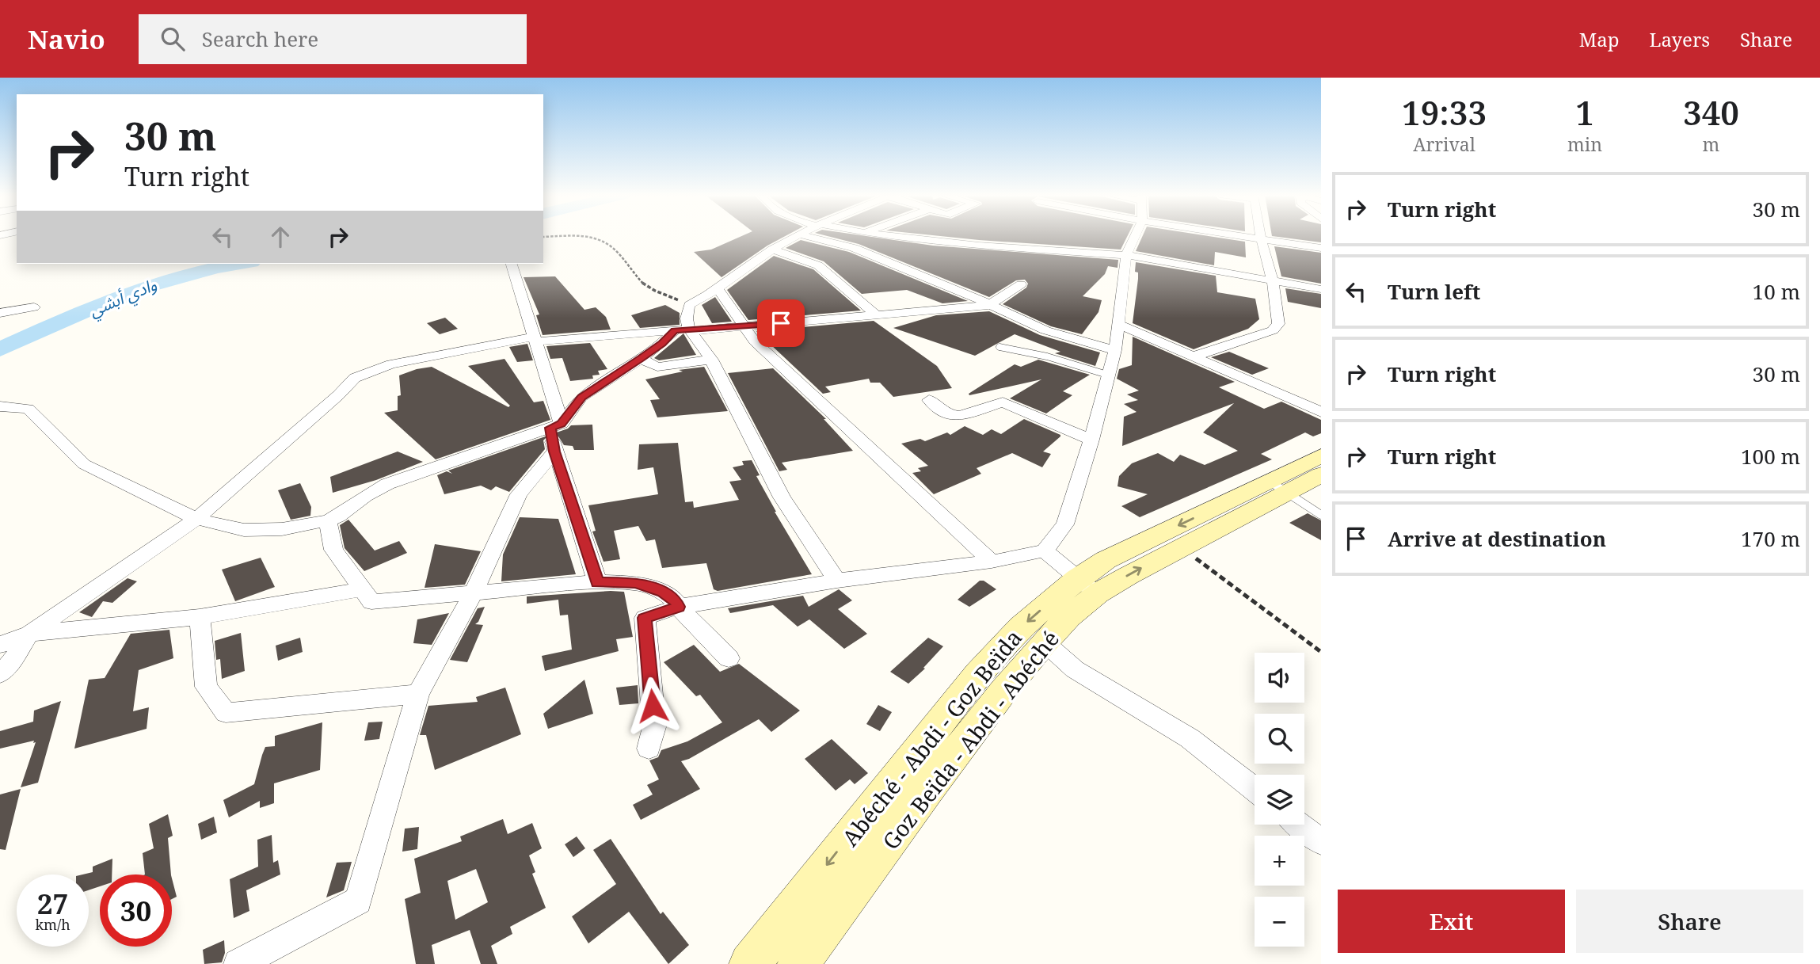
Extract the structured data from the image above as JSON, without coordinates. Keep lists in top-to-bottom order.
{
  "streets": {
    "main road": ["Abéché - Abdi - Goz Beïda", "Goz Beïda - Abdi - Abéché"]
  },
  "crossings": [
    ["Abéché - Abdi - Goz Beïda", "Goz Beïda - Abdi - Abéché"]
  ],
  "one_way": ["Abéché - Abdi - Goz Beïda"],
  "water": ["وادي أبشي"],
  "page": {
    "header": "Navio",
    "search": "Search here",
    "nav": ["Map", "Layers", "Share"],
    "eta": [
      "19:33",
      "Arrival",
      "1",
      "min",
      "340",
      "m"
    ],
    "turn": ["30 m", "Turn right"],
    "list": [
      {
        "name": "Turn right",
        "value": "30 m"
      },
      {
        "name": "Turn left",
        "value": "10 m"
      },
      {
        "name": "Turn right",
        "value": "30 m"
      },
      {
        "name": "Turn right",
        "value": "100 m"
      },
      {
        "name": "Arrive at destination",
        "value": "170 m"
      }
    ],
    "map_buttons": ["+", "−"],
    "speed": "27 km/h",
    "limit": "30",
    "buttons": ["Exit", "Share"]
  }
}
